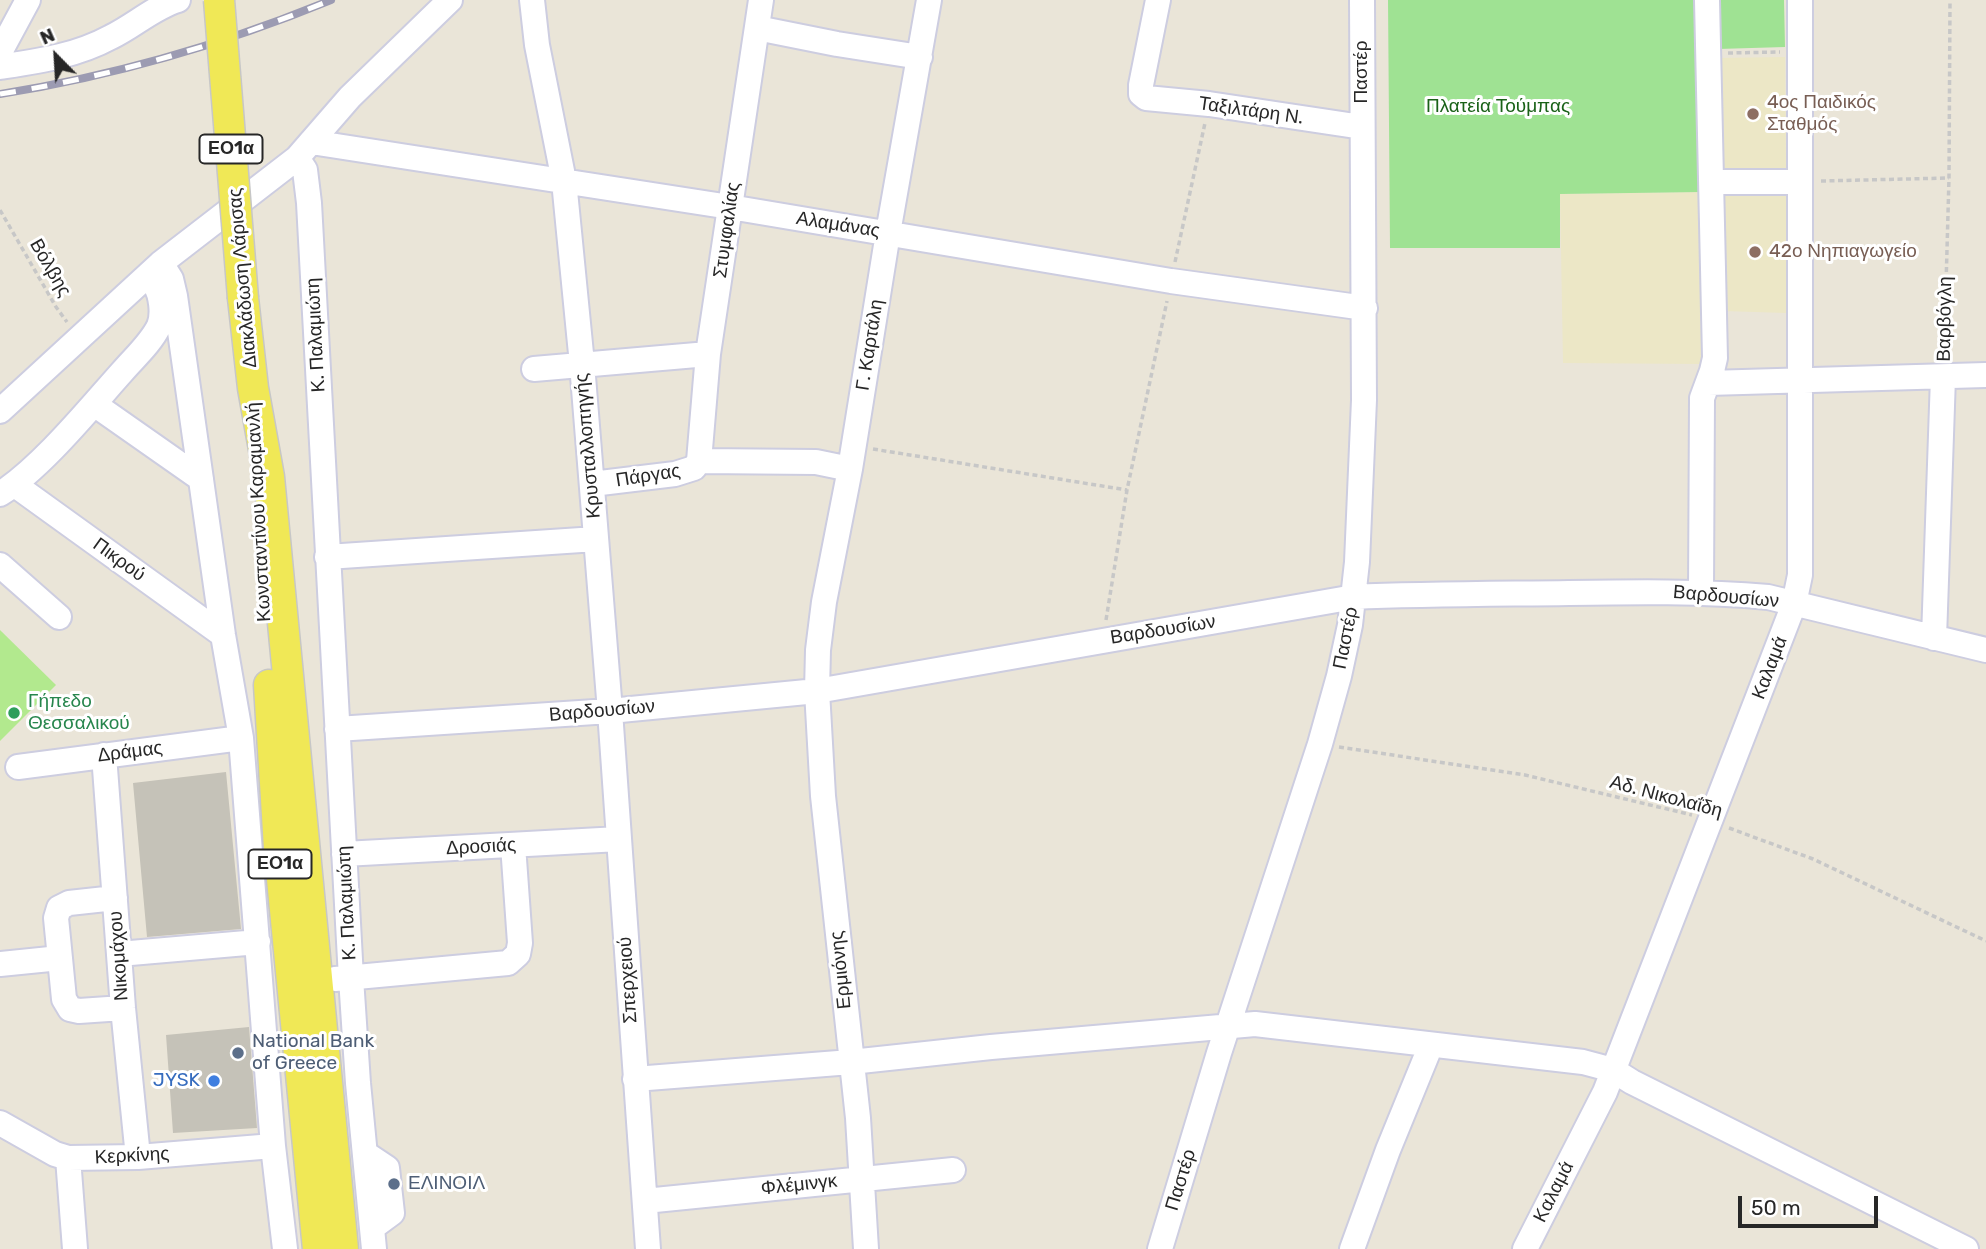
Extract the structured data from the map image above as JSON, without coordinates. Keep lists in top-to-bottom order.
{
  "streets": {
    "main road": ["ΕΟ1α", "Διακλάδωση Λάρισας", "Κωνσταντίνου Καραμανλή"],
    "street": [
      "Παστέρ",
      "Ταξιλτάρη Ν.",
      "Αλαμάνας",
      "Στυμφαλίας",
      "Βαρβόγλη",
      "Κ. Παλαμιώτη",
      "Γ. Καρτάλη",
      "Κρυσταλλοπηγής",
      "Πάργας",
      "Πικρού",
      "Βαρδουσίων",
      "Καλαμά",
      "Δράμας",
      "Δροσιάς",
      "Νικομάχου",
      "Ερμιόνης",
      "Σπερχειού",
      "Κερκίνης",
      "Φλέμινγκ"
    ],
    "path": ["Βόλβης", "Αδ. Νικολαΐδη"]
  },
  "crossings": [
    ["Παστέρ", "Ταξιλτάρη Ν."],
    ["Παστέρ", "Αλαμάνας"],
    ["Παστέρ", "Βαρδουσίων"],
    ["Παστέρ", "Αδ. Νικολαΐδη"],
    ["Αλαμάνας", "Στυμφαλίας"],
    ["Αλαμάνας", "Κ. Παλαμιώτη"],
    ["Αλαμάνας", "Γ. Καρτάλη"],
    ["Αλαμάνας", "Κρυσταλλοπηγής"],
    ["Στυμφαλίας", "Πάργας"],
    ["Διακλάδωση Λάρισας", "Κωνσταντίνου Καραμανλή"],
    ["Βαρβόγλη", "Βαρδουσίων"],
    ["Κ. Παλαμιώτη", "Βαρδουσίων"],
    ["Κ. Παλαμιώτη", "Δροσιάς"],
    ["Γ. Καρτάλη", "Βαρδουσίων"],
    ["Γ. Καρτάλη", "Ερμιόνης"],
    ["Κρυσταλλοπηγής", "Πάργας"],
    ["Κρυσταλλοπηγής", "Βαρδουσίων"],
    ["Κρυσταλλοπηγής", "Σπερχειού"],
    ["Βαρδουσίων", "Καλαμά"],
    ["Βαρδουσίων", "Ερμιόνης"],
    ["Βαρδουσίων", "Σπερχειού"],
    ["Καλαμά", "Αδ. Νικολαΐδη"],
    ["Δράμας", "Νικομάχου"],
    ["Δροσιάς", "Σπερχειού"],
    ["Νικομάχου", "Κερκίνης"],
    ["Ερμιόνης", "Φλέμινγκ"],
    ["Σπερχειού", "Φλέμινγκ"]
  ],
  "parks": ["Πλατεία Τούμπας"],
  "places": [
    "4ος Παιδικός Σταθμός",
    "42ο Νηπιαγωγείο",
    "Γήπεδο Θεσσαλικού",
    "National Bank of Greece",
    "JYSK",
    "ΕΛΙΝΟΙΛ"
  ],
  "scale_bar": "50 m",
  "north": "top left"
}
